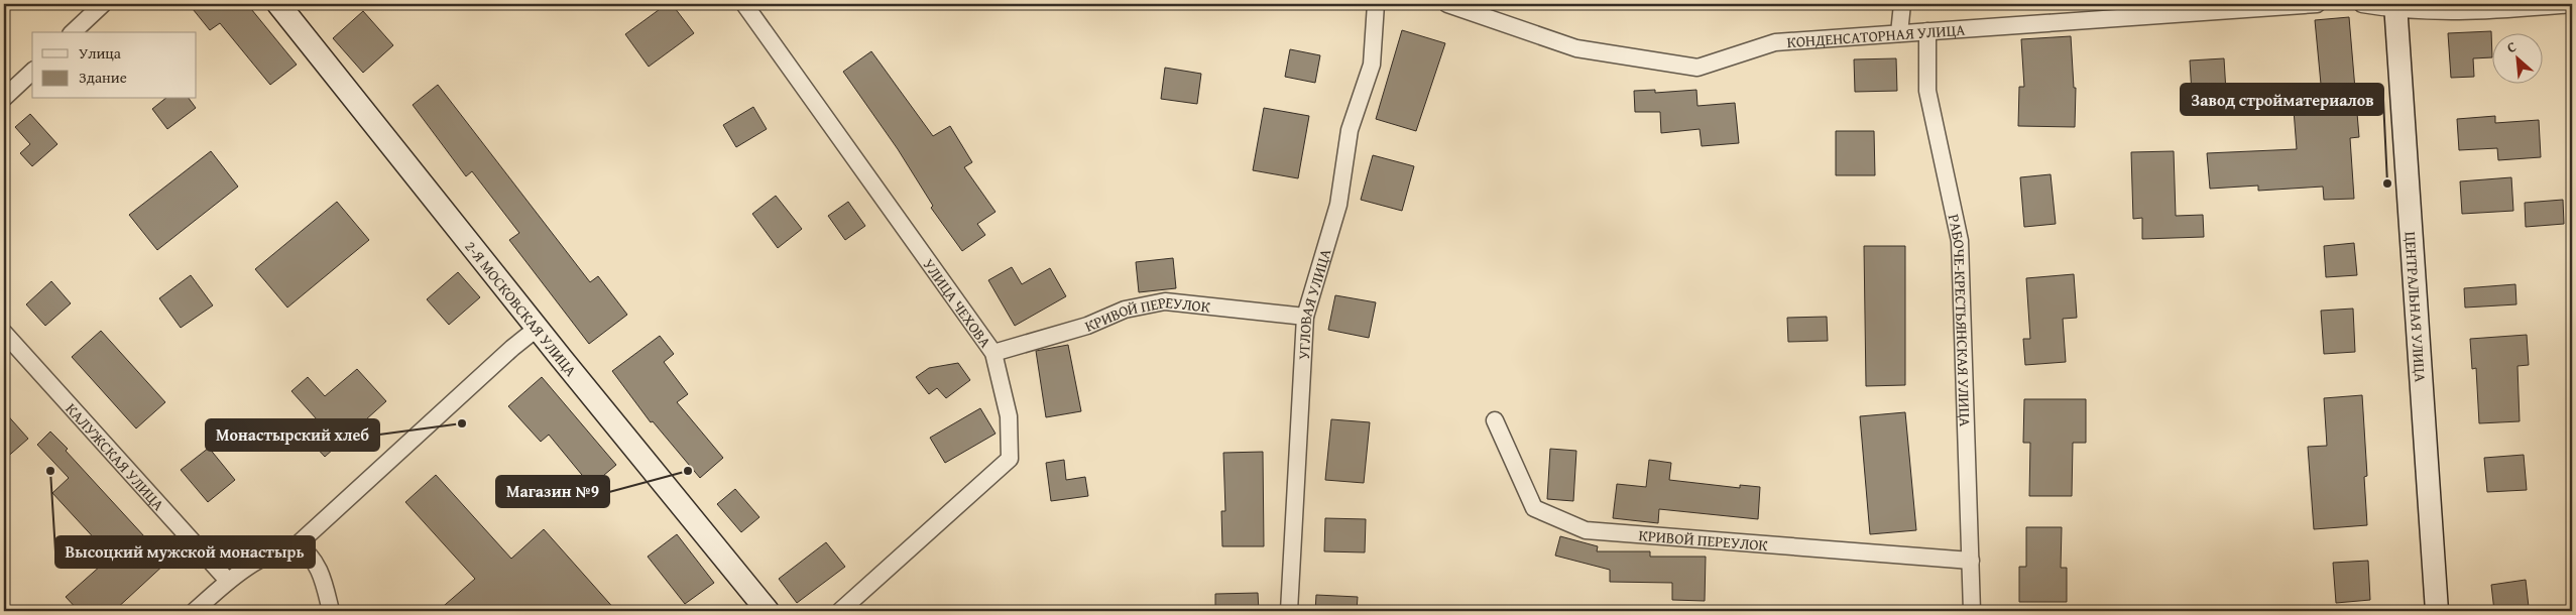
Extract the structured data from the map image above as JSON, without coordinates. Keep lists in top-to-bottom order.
{
  "streets": {
    "street": [
      "КОНДЕНСАТОРНАЯ УЛИЦА",
      "УЛИЦА ЧЕХОВА",
      "УГЛОВАЯ УЛИЦА",
      "ЦЕНТРАЛЬНАЯ УЛИЦА",
      "2-Я МОСКОВСКАЯ УЛИЦА",
      "КРИВОЙ ПЕРЕУЛОК",
      "РАБОЧЕ-КРЕСТЬЯНСКАЯ УЛИЦА",
      "КАЛУЖСКАЯ УЛИЦА"
    ]
  },
  "crossings": [
    ["КОНДЕНСАТОРНАЯ УЛИЦА", "РАБОЧЕ-КРЕСТЬЯНСКАЯ УЛИЦА"],
    ["УЛИЦА ЧЕХОВА", "КРИВОЙ ПЕРЕУЛОК"],
    ["УГЛОВАЯ УЛИЦА", "КРИВОЙ ПЕРЕУЛОК"],
    ["КРИВОЙ ПЕРЕУЛОК", "РАБОЧЕ-КРЕСТЬЯНСКАЯ УЛИЦА"]
  ],
  "places": [
    "Завод стройматериалов",
    "Монастырский хлеб",
    "Высоцкий мужской монастырь",
    "Магазин №9"
  ],
  "legend": ["Улица", "Здание"],
  "north": "top left"
}
